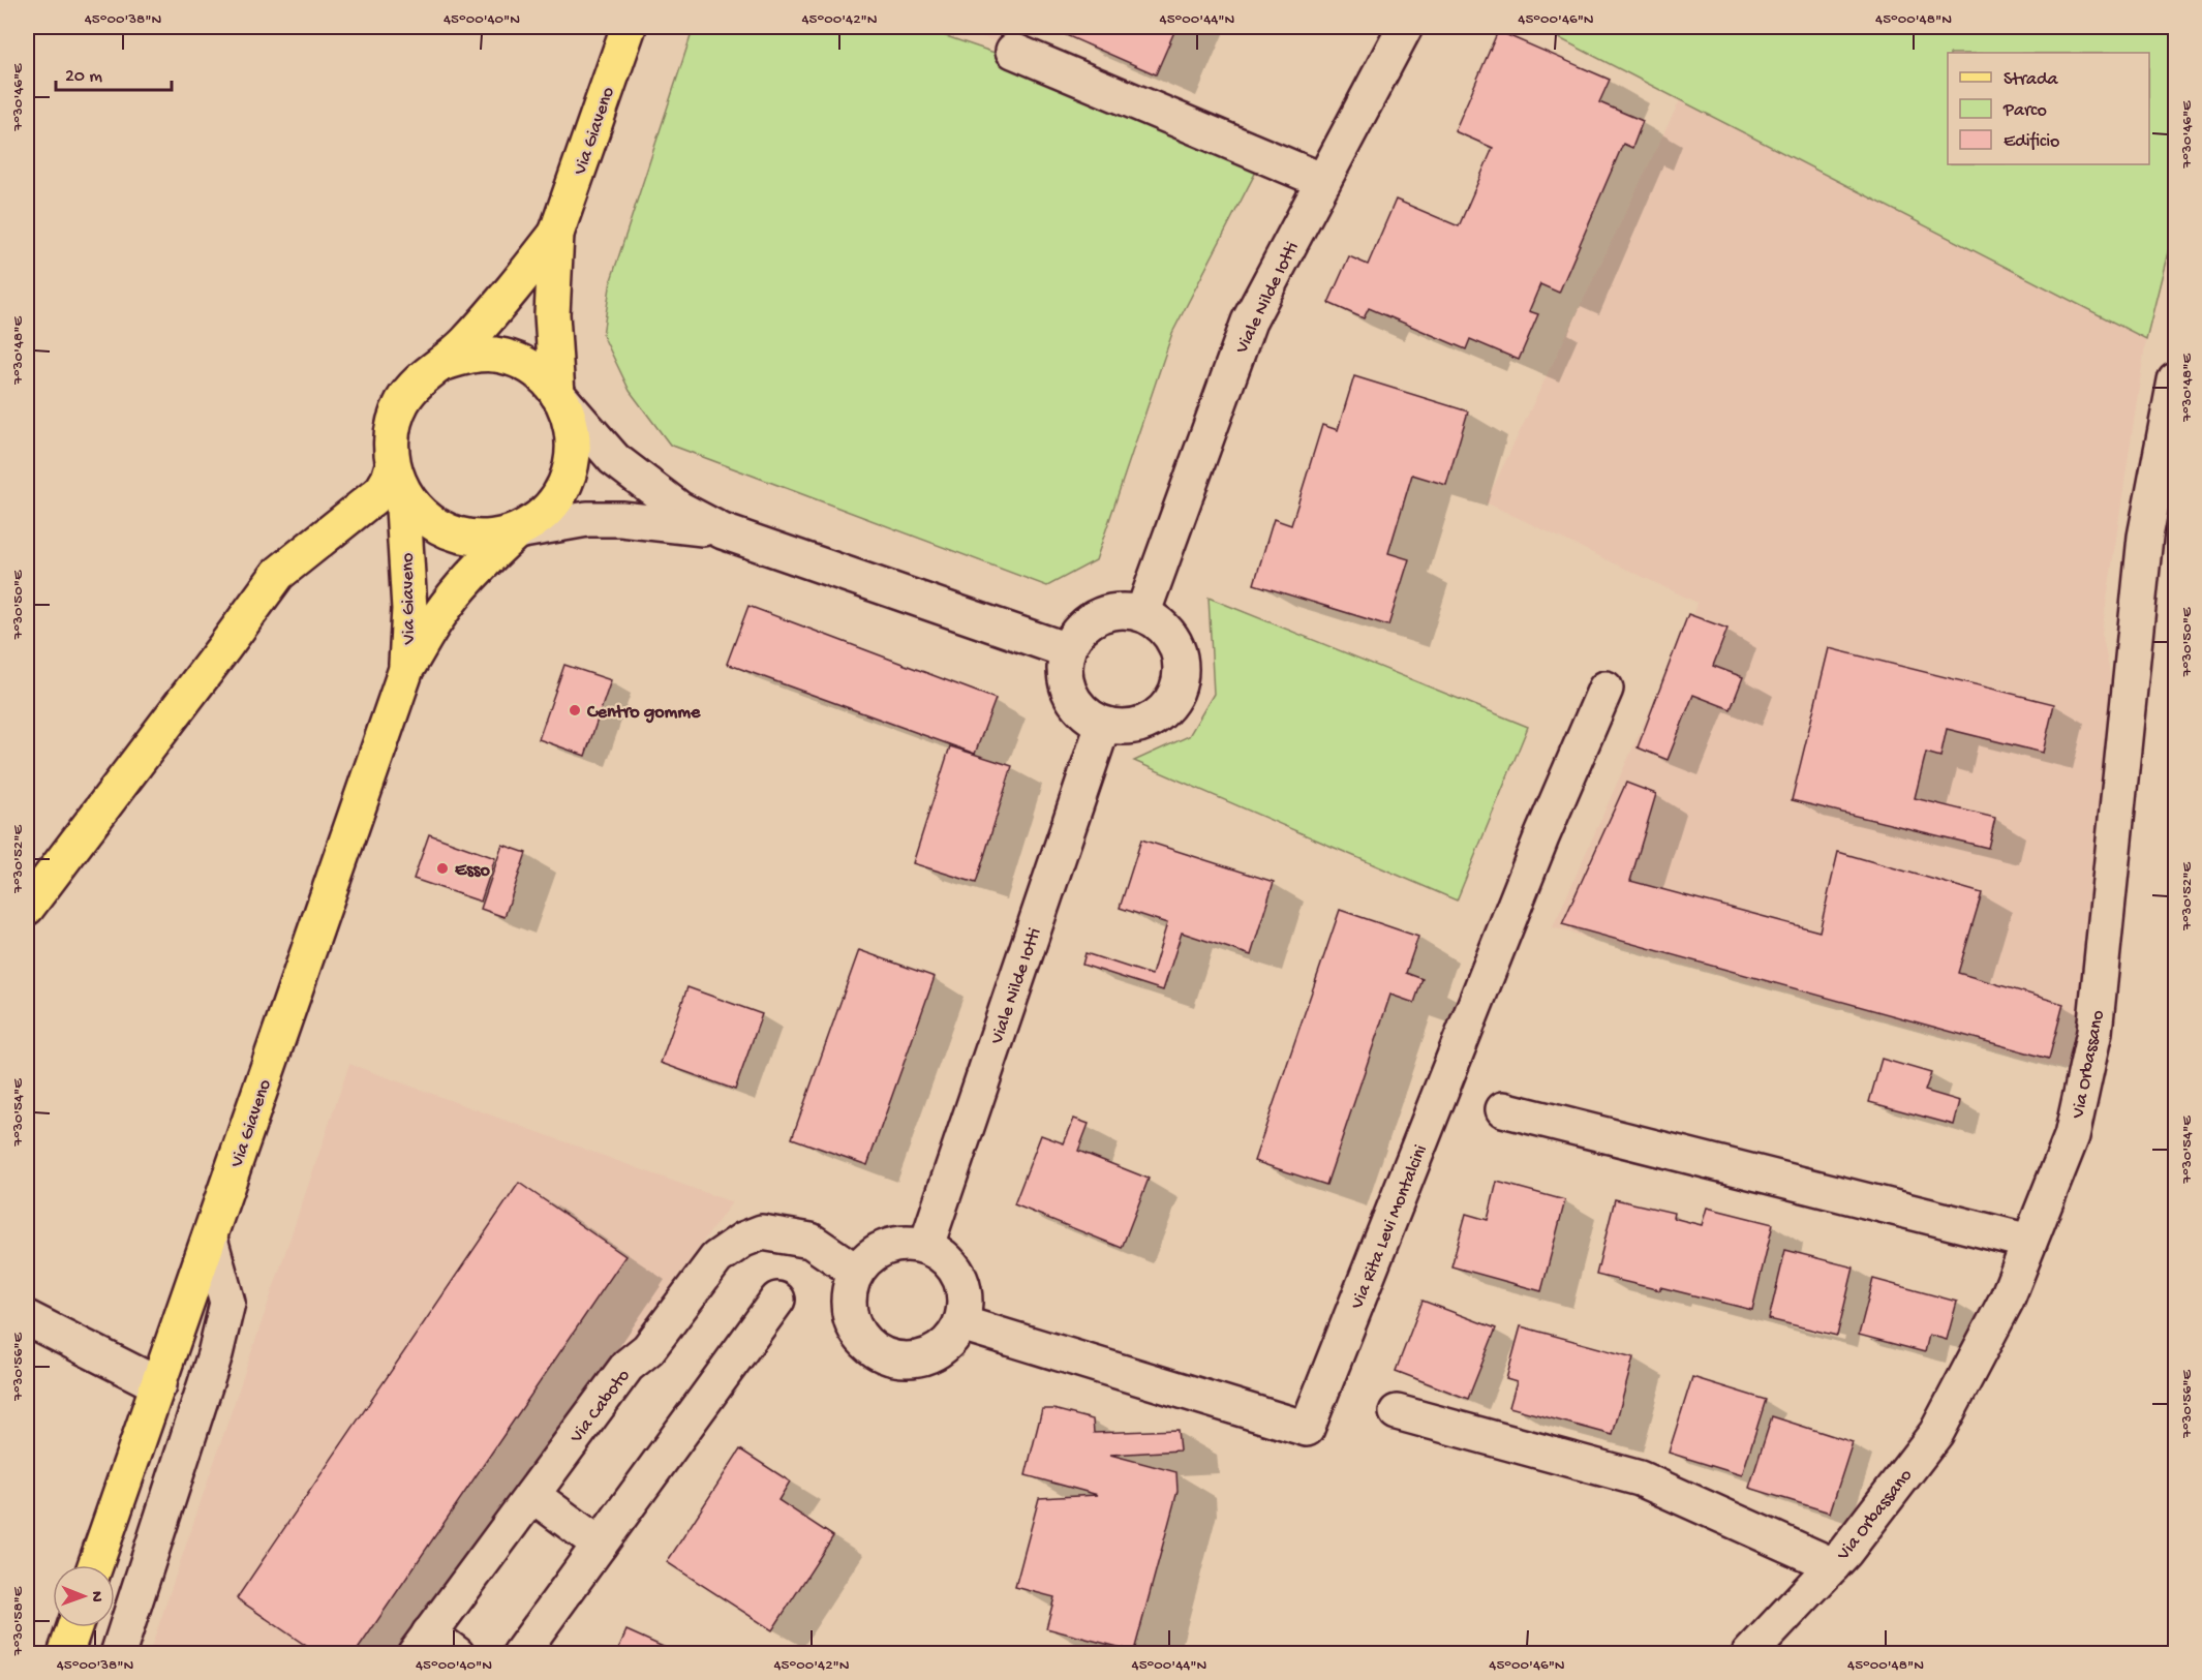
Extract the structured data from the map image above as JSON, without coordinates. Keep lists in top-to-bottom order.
{
  "streets": {
    "main road": ["Via Giaveno"],
    "street": [
      "Viale Nilde Iotti",
      "Via Orbassano",
      "Via Rita Levi Montalcini",
      "Via Caboto"
    ]
  },
  "crossings": [
    ["Viale Nilde Iotti", "Via Rita Levi Montalcini"],
    ["Viale Nilde Iotti", "Via Caboto"],
    ["Via Rita Levi Montalcini", "Via Caboto"]
  ],
  "places": ["Centro gomme", "Esso"],
  "legend": ["Strada", "Parco", "Edificio"],
  "scale_bar": "20 m",
  "north": "right",
  "coordinates": [
    "45°00'38\"N",
    "45°00'40\"N",
    "45°00'42\"N",
    "45°00'44\"N",
    "45°00'46\"N",
    "45°00'48\"N",
    "7°30'46\"E",
    "7°30'48\"E",
    "7°30'50\"E",
    "7°30'52\"E",
    "7°30'54\"E",
    "7°30'56\"E",
    "7°30'58\"E"
  ]
}
